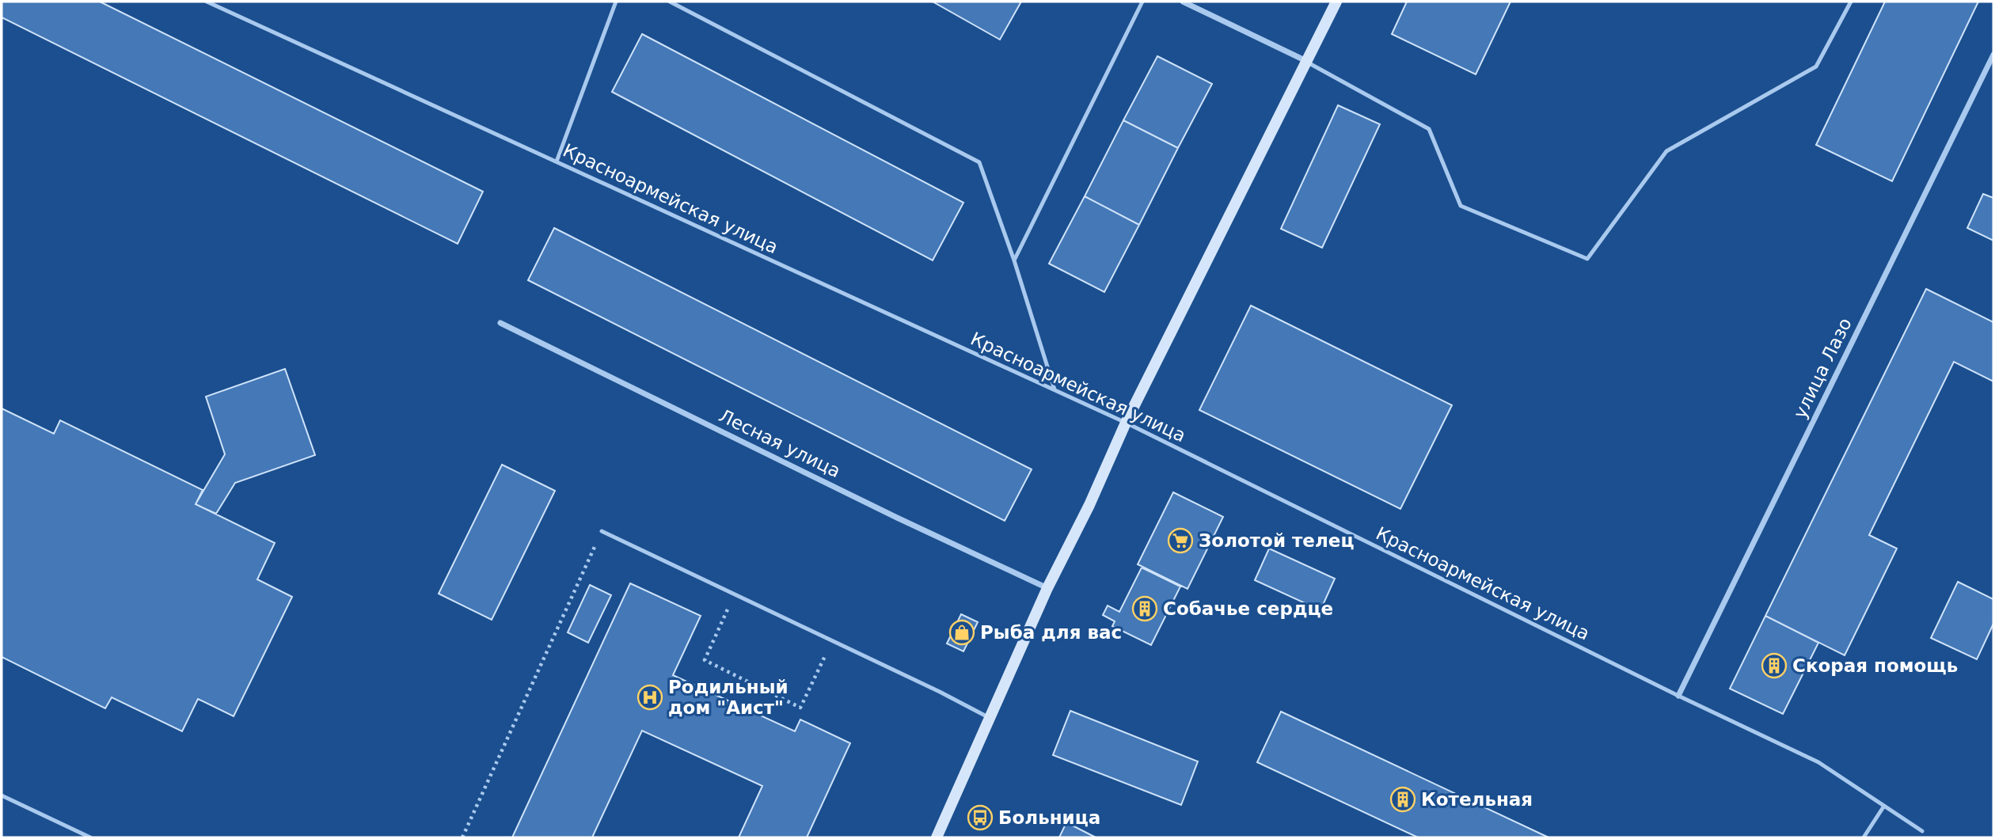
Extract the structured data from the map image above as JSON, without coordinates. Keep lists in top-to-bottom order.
{
  "streets": {
    "street": ["улица Лазо", "Лесная улица"],
    "lane": ["Красноармейская улица"]
  },
  "crossings": [
    ["Красноармейская улица", "улица Лазо"]
  ],
  "places": {
    "supermarket": ["Золотой телец"],
    "building": ["Собачье сердце", "Скорая помощь", "Котельная"],
    "shop": ["Рыба для вас"],
    "hospital": ["Родильный дом \"Аист\""],
    "bus stop": ["Больница"]
  }
}
